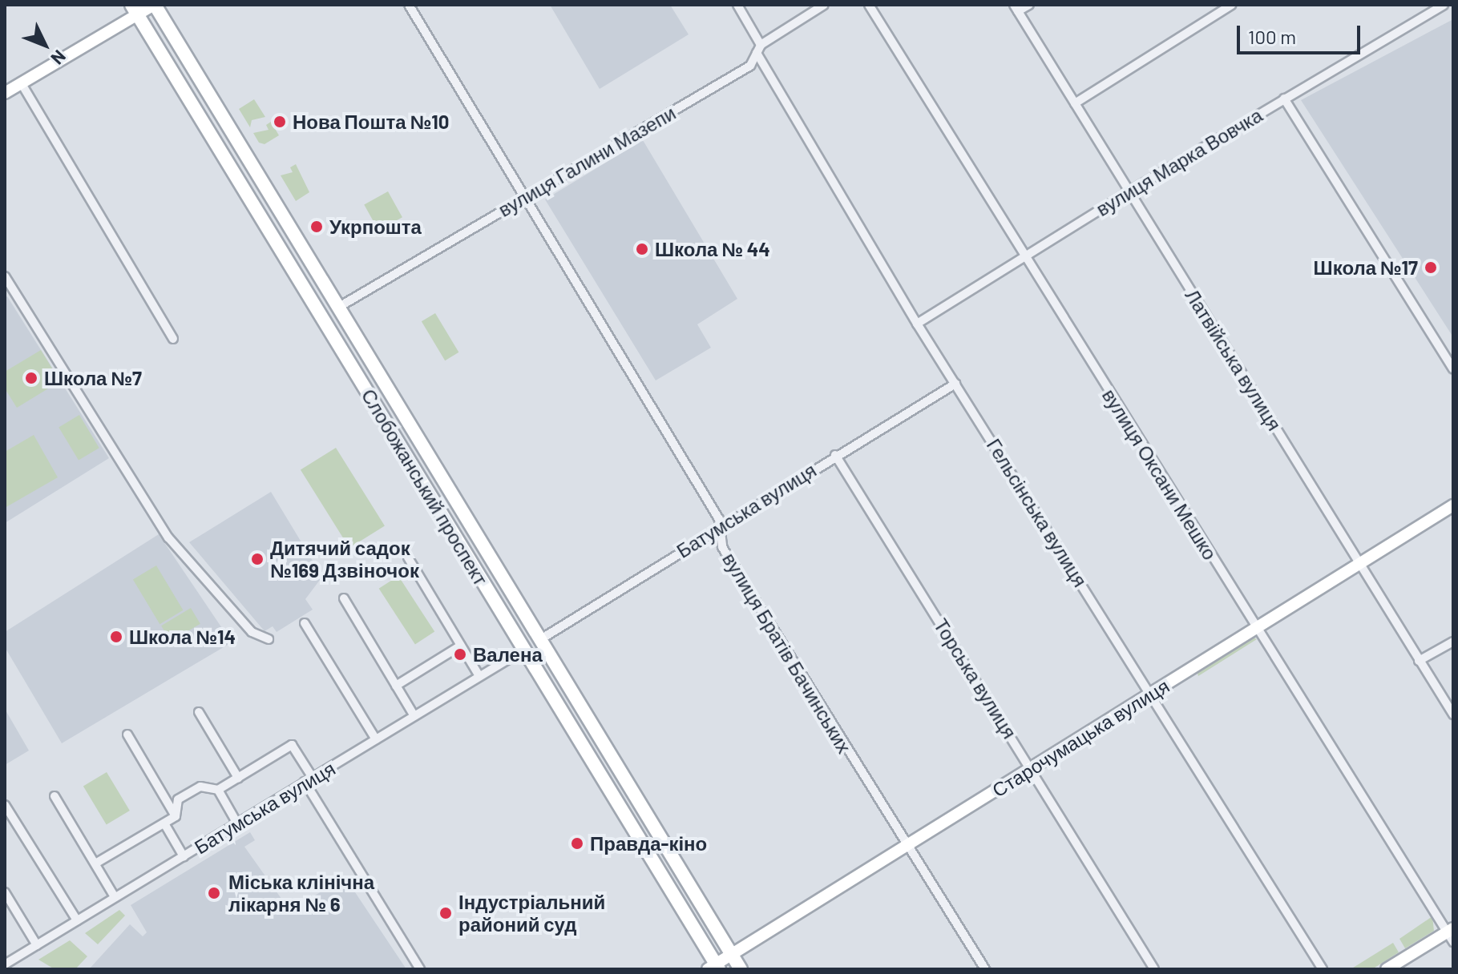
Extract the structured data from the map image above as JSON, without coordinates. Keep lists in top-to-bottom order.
{
  "streets": {
    "main road": ["Слобожанський проспект"],
    "street": [
      "вулиця Галини Мазепи",
      "вулиця Марка Вовчка",
      "Латвійська вулиця",
      "вулиця Оксани Мешко",
      "Батумська вулиця",
      "Гельсінська вулиця",
      "вулиця Братів Бачинських",
      "Торська вулиця",
      "Старочумацька вулиця"
    ]
  },
  "crossings": [
    ["вулиця Галини Мазепи", "Слобожанський проспект"],
    ["вулиця Галини Мазепи", "Гельсінська вулиця"],
    ["вулиця Галини Мазепи", "вулиця Братів Бачинських"],
    ["вулиця Марка Вовчка", "Латвійська вулиця"],
    ["вулиця Марка Вовчка", "вулиця Оксани Мешко"],
    ["вулиця Марка Вовчка", "Гельсінська вулиця"],
    ["Латвійська вулиця", "Старочумацька вулиця"],
    ["вулиця Оксани Мешко", "Старочумацька вулиця"],
    ["Слобожанський проспект", "Батумська вулиця"],
    ["Слобожанський проспект", "Старочумацька вулиця"],
    ["Батумська вулиця", "Гельсінська вулиця"],
    ["Батумська вулиця", "вулиця Братів Бачинських"],
    ["Батумська вулиця", "Торська вулиця"],
    ["Гельсінська вулиця", "Старочумацька вулиця"],
    ["вулиця Братів Бачинських", "Старочумацька вулиця"],
    ["Торська вулиця", "Старочумацька вулиця"]
  ],
  "places": [
    "Нова Пошта №10",
    "Укрпошта",
    "Школа № 44",
    "Школа №17",
    "Школа №7",
    "Дитячий садок №169 Дзвіночок",
    "Школа №14",
    "Валена",
    "Правда-кіно",
    "Міська клінічна лікарня № 6",
    "Індустріальний районий суд"
  ],
  "scale_bar": "100 m",
  "north": "bottom right"
}
